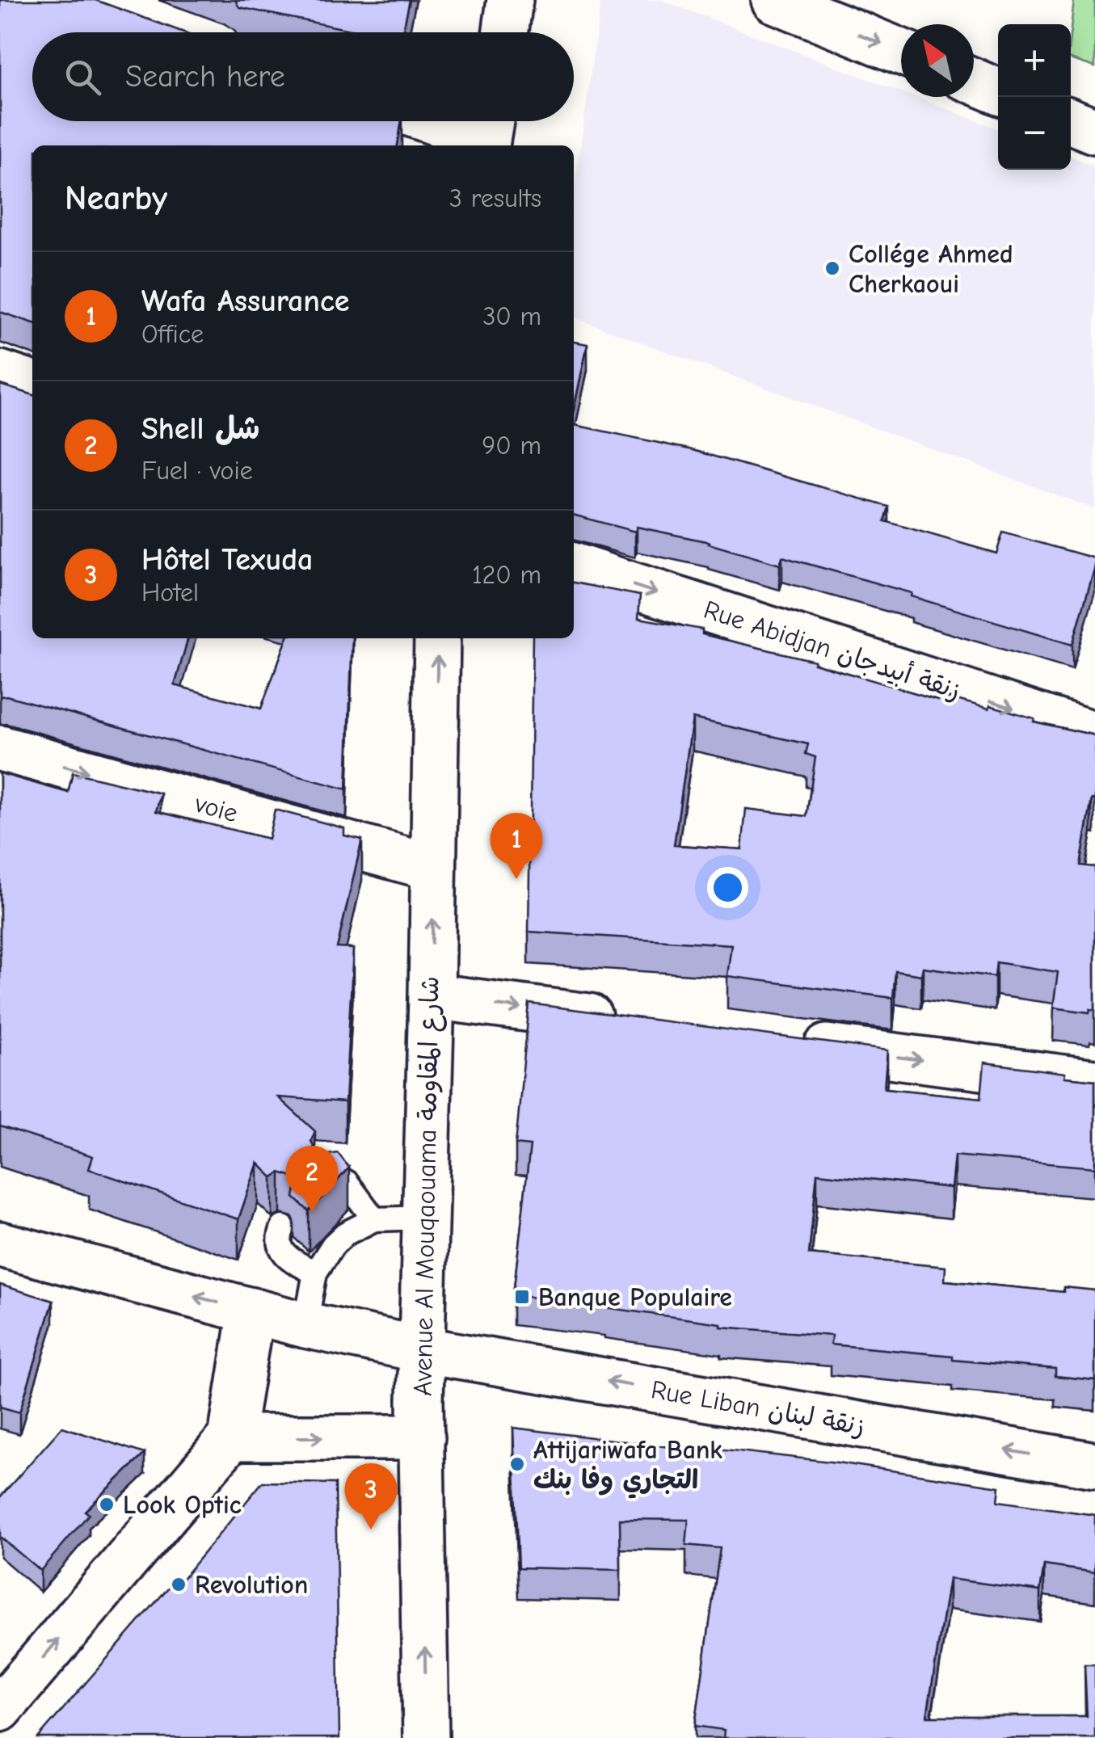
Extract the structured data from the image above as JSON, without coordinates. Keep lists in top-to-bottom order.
{
  "streets": {
    "street": [
      "Rue Abidjan زنقة أبيدجان",
      "voie",
      "Avenue Al Mouqaouama شارع المقاومة",
      "Rue Liban زنقة لبنان"
    ]
  },
  "crossings": [
    ["voie", "Avenue Al Mouqaouama شارع المقاومة"],
    ["Avenue Al Mouqaouama شارع المقاومة", "Rue Liban زنقة لبنان"]
  ],
  "one_way": ["voie", "Avenue Al Mouqaouama شارع المقاومة"],
  "places": {
    "other": [
      "Collége Ahmed Cherkaoui",
      "Attijariwafa Bank التجاري وفا بنك",
      "Look Optic",
      "Revolution"
    ],
    "transit": ["Banque Populaire"]
  },
  "north": "top left",
  "page": {
    "map_buttons": ["+", "−"],
    "search": "Search here",
    "heading": ["Nearby", "3 results"],
    "list": [
      {
        "mark": "1",
        "name": "Wafa Assurance",
        "note": "Office",
        "value": "30 m"
      },
      {
        "mark": "2",
        "name": "Shell شل",
        "note": "Fuel · voie",
        "value": "90 m"
      },
      {
        "mark": "3",
        "name": "Hôtel Texuda",
        "note": "Hotel",
        "value": "120 m"
      }
    ],
    "pins": ["1", "2", "3"]
  }
}
